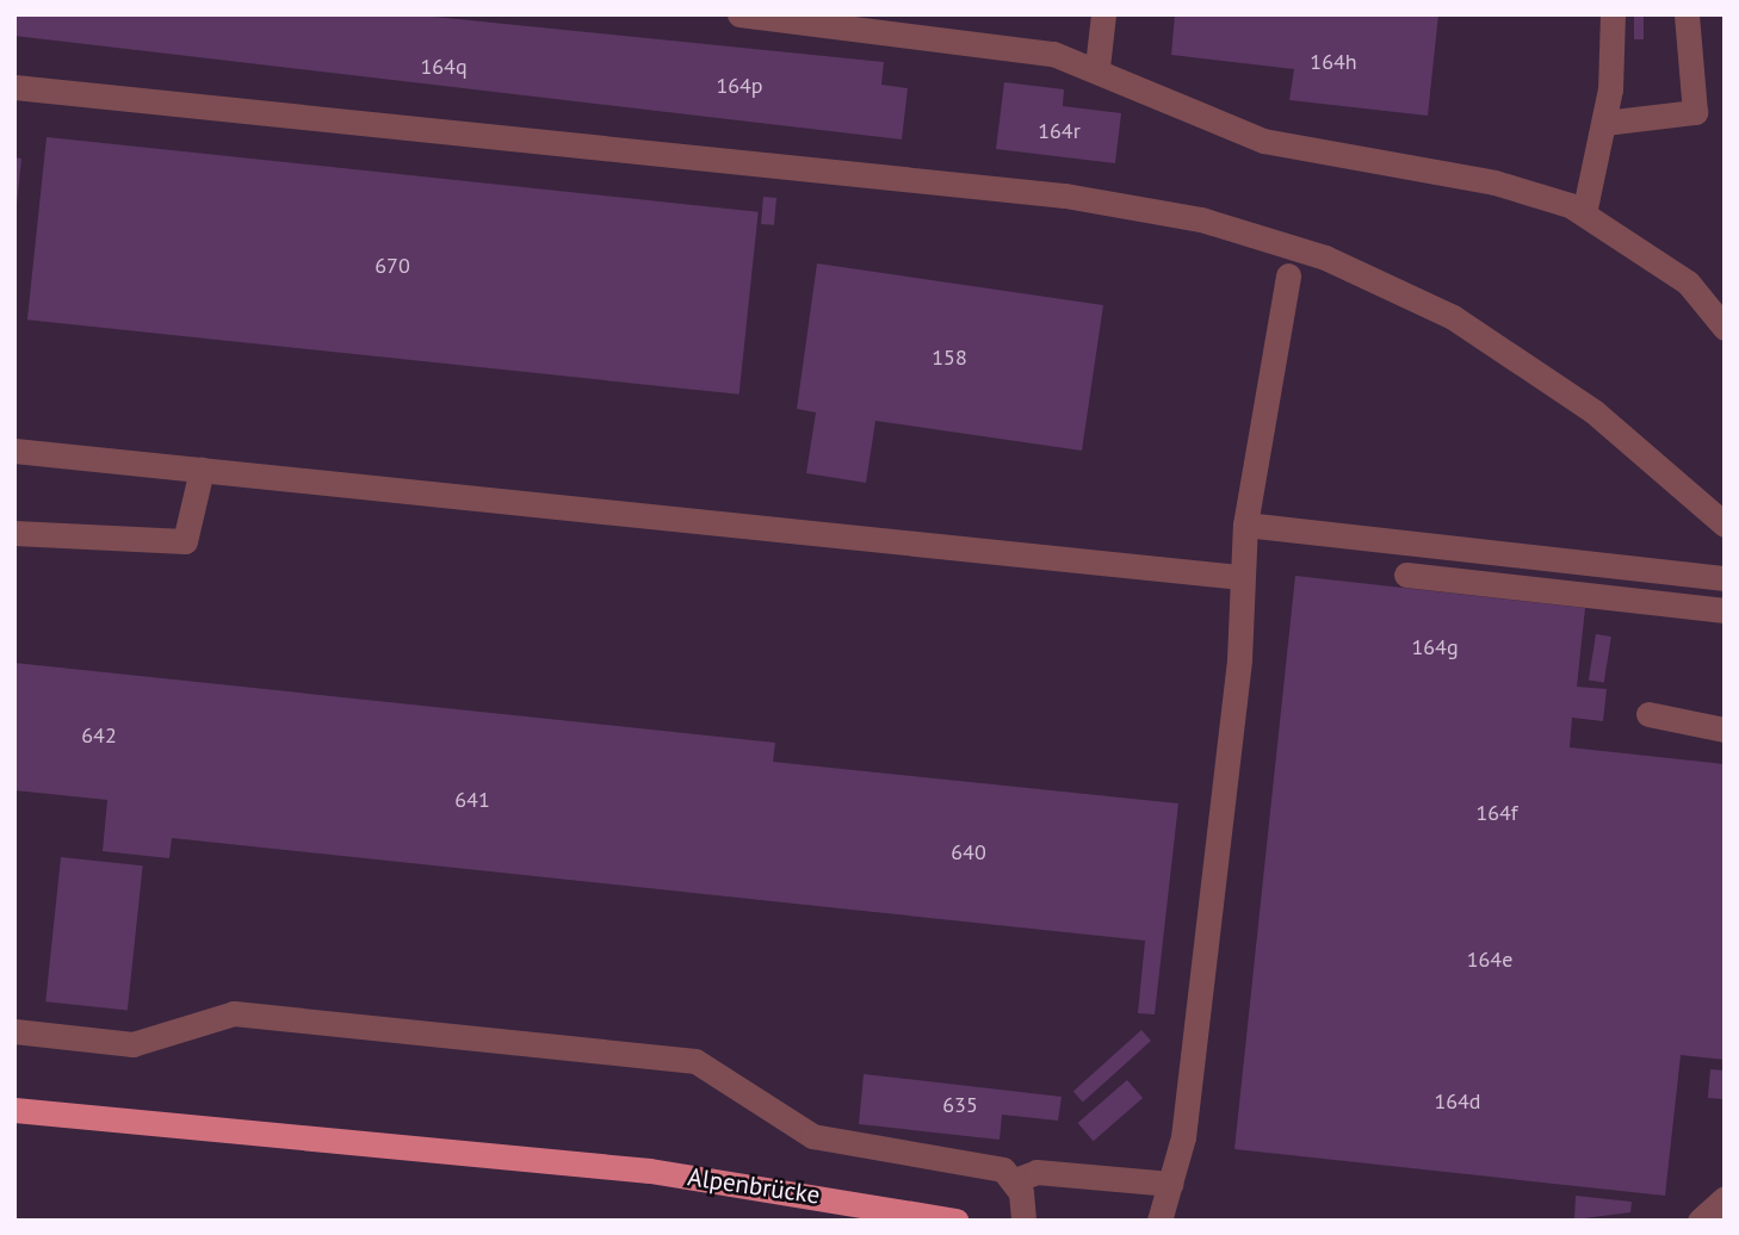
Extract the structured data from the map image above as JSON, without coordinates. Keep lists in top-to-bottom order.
{
  "streets": {
    "main road": ["Alpenbrücke"]
  },
  "house_numbers": [
    "164h",
    "164q",
    "164p",
    "164r",
    "670",
    "158",
    "164g",
    "642",
    "641",
    "164f",
    "640",
    "164e",
    "164d",
    "635"
  ]
}
